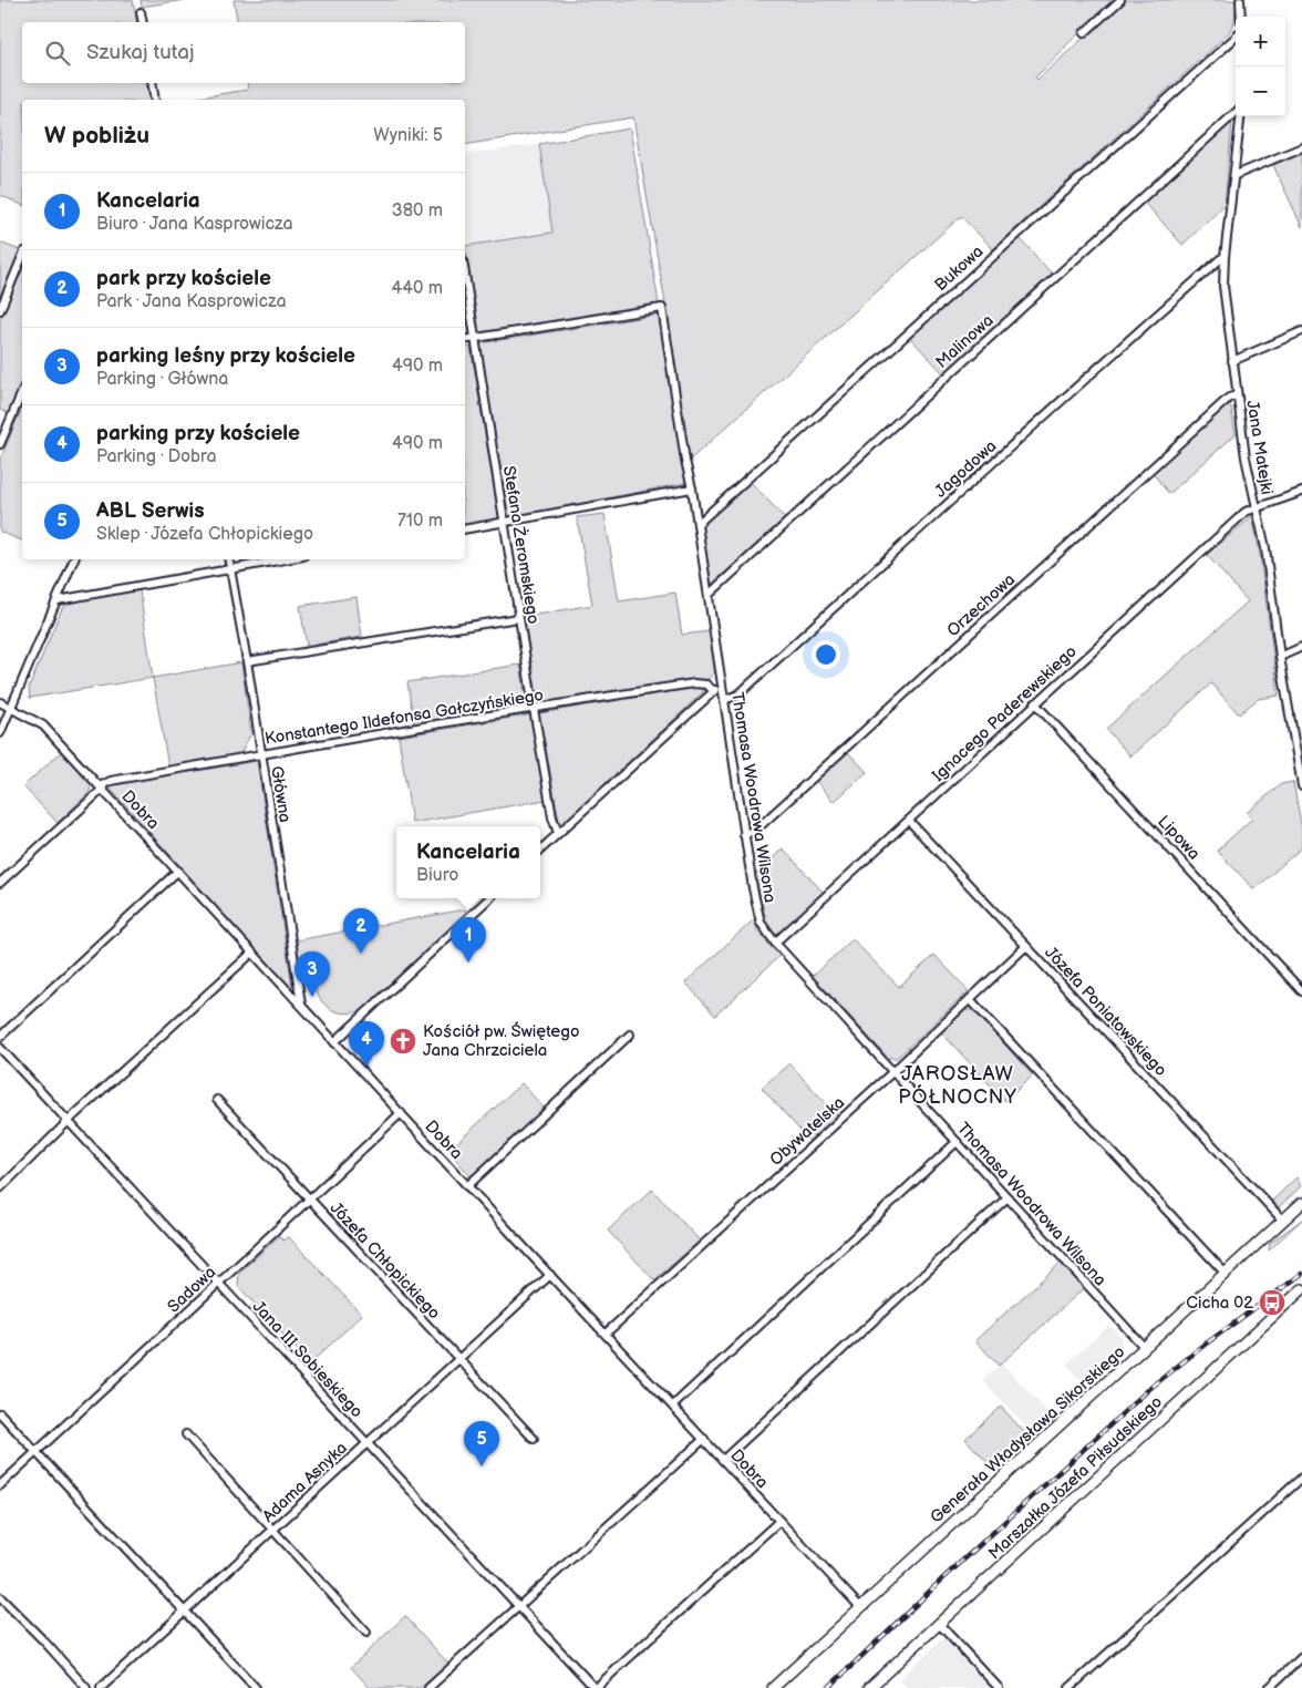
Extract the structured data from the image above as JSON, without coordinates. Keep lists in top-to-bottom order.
{
  "streets": {
    "main road": ["Generała Władysława Sikorskiego", "Marszałka Józefa Piłsudskiego"],
    "street": [
      "Bukowa",
      "Malinowa",
      "Jana Matejki",
      "Jagodowa",
      "Stefana Żeromskiego",
      "Orzechowa",
      "Ignacego Paderewskiego",
      "Konstantego Ildefonsa Gałczyńskiego",
      "Główna",
      "Thomasa Woodrowa Wilsona",
      "Dobra",
      "Lipowa",
      "Józefa Poniatowskiego",
      "Obywatelska",
      "Józefa Chłopickiego",
      "Sadowa",
      "Jana III Sobieskiego",
      "Adama Asnyka"
    ]
  },
  "crossings": [
    ["Bukowa", "Thomasa Woodrowa Wilsona"],
    ["Malinowa", "Thomasa Woodrowa Wilsona"],
    ["Jana Matejki", "Jagodowa"],
    ["Jana Matejki", "Orzechowa"],
    ["Jana Matejki", "Ignacego Paderewskiego"],
    ["Jagodowa", "Thomasa Woodrowa Wilsona"],
    ["Stefana Żeromskiego", "Konstantego Ildefonsa Gałczyńskiego"],
    ["Stefana Żeromskiego", "Thomasa Woodrowa Wilsona"],
    ["Orzechowa", "Thomasa Woodrowa Wilsona"],
    ["Ignacego Paderewskiego", "Thomasa Woodrowa Wilsona"],
    ["Ignacego Paderewskiego", "Lipowa"],
    ["Ignacego Paderewskiego", "Józefa Poniatowskiego"],
    ["Konstantego Ildefonsa Gałczyńskiego", "Główna"],
    ["Konstantego Ildefonsa Gałczyńskiego", "Thomasa Woodrowa Wilsona"],
    ["Konstantego Ildefonsa Gałczyńskiego", "Dobra"],
    ["Główna", "Dobra"],
    ["Thomasa Woodrowa Wilsona", "Obywatelska"],
    ["Thomasa Woodrowa Wilsona", "Generała Władysława Sikorskiego"],
    ["Dobra", "Obywatelska"],
    ["Dobra", "Sadowa"],
    ["Dobra", "Generała Władysława Sikorskiego"],
    ["Dobra", "Adama Asnyka"],
    ["Józefa Poniatowskiego", "Obywatelska"],
    ["Józefa Poniatowskiego", "Generała Władysława Sikorskiego"],
    ["Józefa Chłopickiego", "Sadowa"],
    ["Józefa Chłopickiego", "Adama Asnyka"],
    ["Sadowa", "Jana III Sobieskiego"],
    ["Jana III Sobieskiego", "Adama Asnyka"]
  ],
  "districts": ["JAROSŁAW PÓŁNOCNY"],
  "places": {
    "church": ["Kościół pw. Świętego Jana Chrzciciela"],
    "bus stop": ["Cicha 02"]
  },
  "page": {
    "map_buttons": ["+", "−"],
    "search": "Szukaj tutaj",
    "heading": ["W pobliżu", "Wyniki: 5"],
    "list": [
      {
        "mark": "1",
        "name": "Kancelaria",
        "note": "Biuro · Jana Kasprowicza",
        "value": "380 m"
      },
      {
        "mark": "2",
        "name": "park przy kościele",
        "note": "Park · Jana Kasprowicza",
        "value": "440 m"
      },
      {
        "mark": "3",
        "name": "parking leśny przy kościele",
        "note": "Parking · Główna",
        "value": "490 m"
      },
      {
        "mark": "4",
        "name": "parking przy kościele",
        "note": "Parking · Dobra",
        "value": "490 m"
      },
      {
        "mark": "5",
        "name": "ABL Serwis",
        "note": "Sklep · Józefa Chłopickiego",
        "value": "710 m"
      }
    ],
    "popup": ["Kancelaria", "Biuro"],
    "pins": [
      "2",
      "1",
      "3",
      "4",
      "5"
    ]
  }
}
